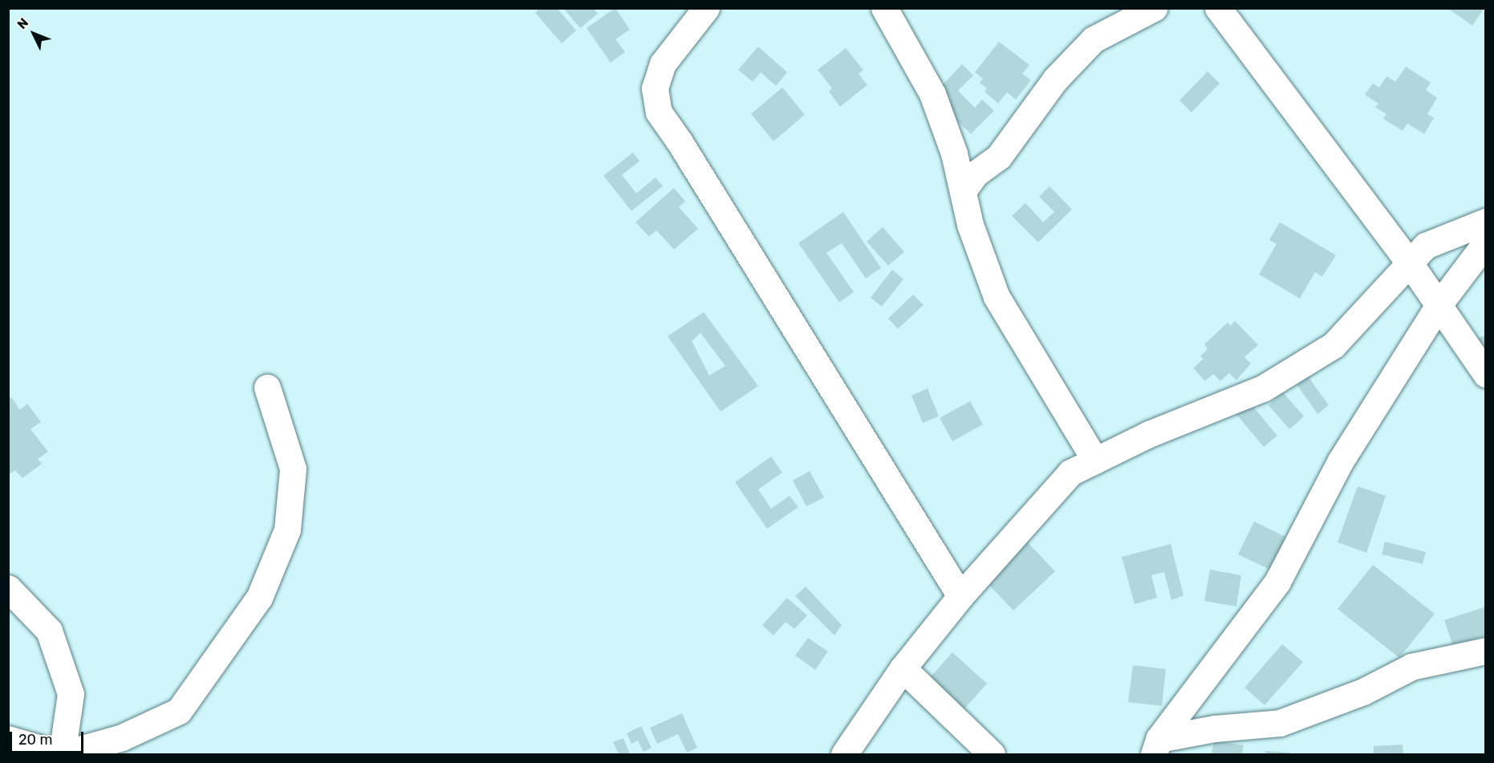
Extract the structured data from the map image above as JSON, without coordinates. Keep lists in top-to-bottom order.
{
  "scale_bar": "20 m",
  "north": "top left"
}
